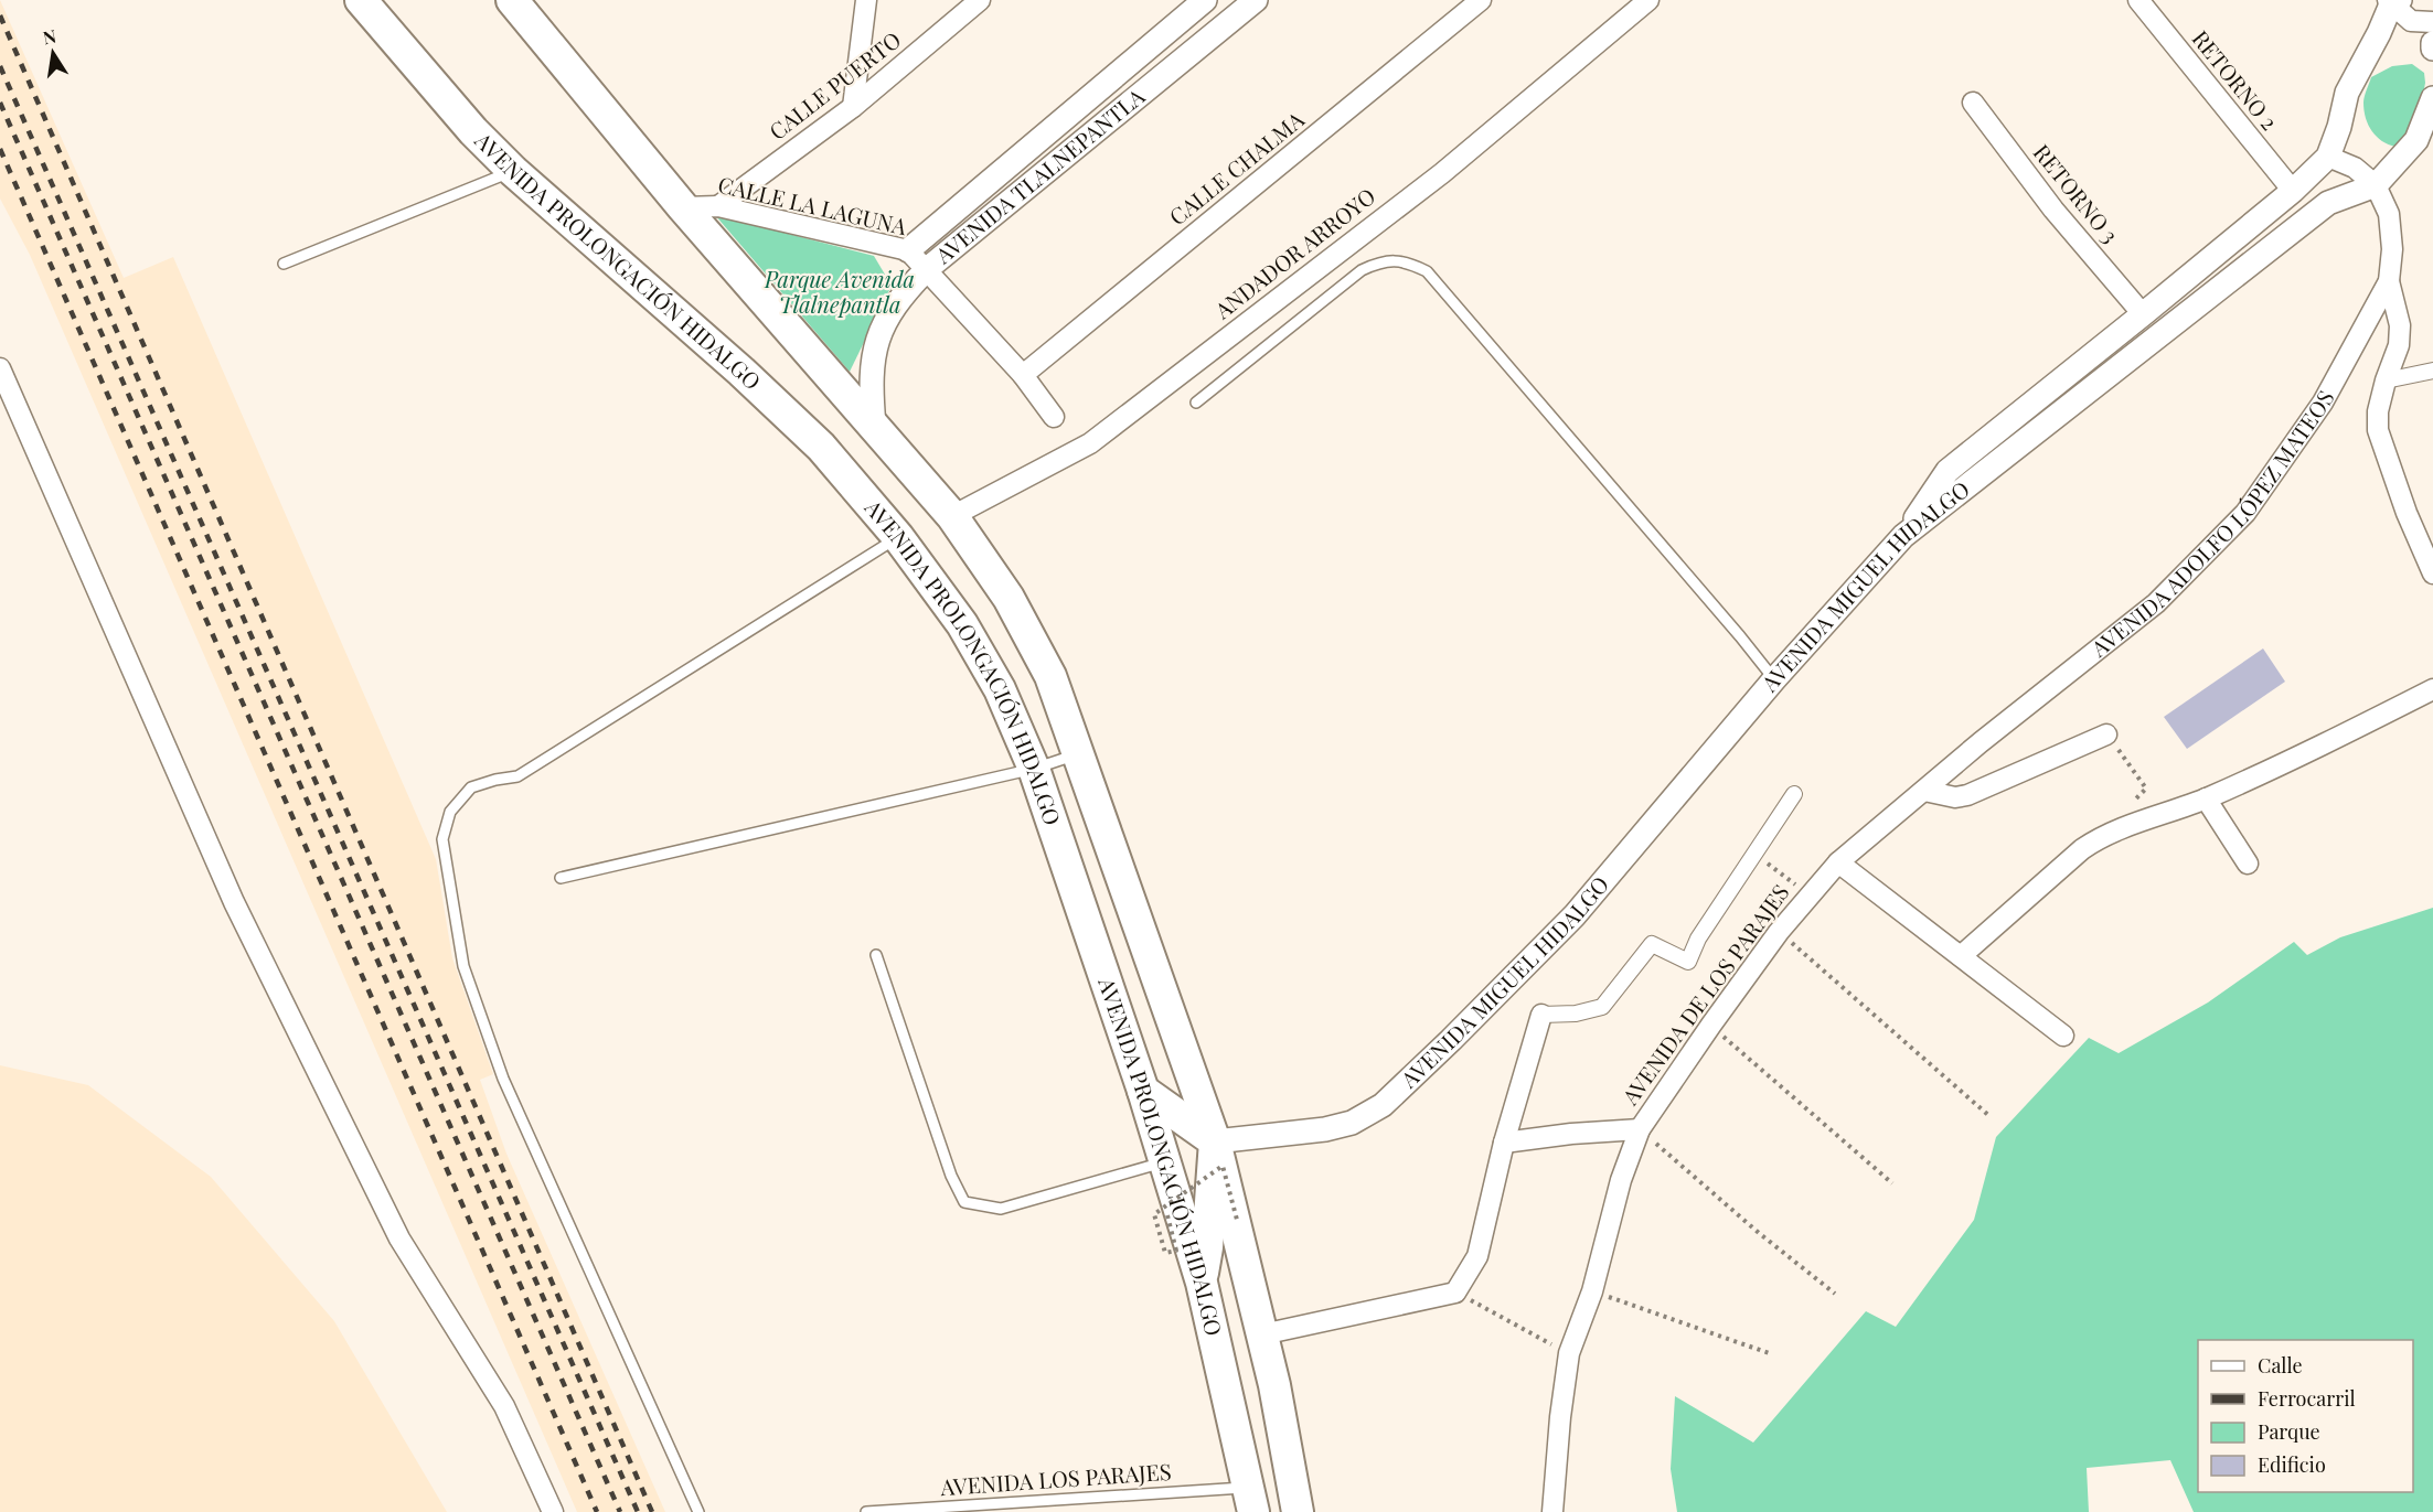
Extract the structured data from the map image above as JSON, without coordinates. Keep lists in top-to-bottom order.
{
  "streets": {
    "highway": ["AVENIDA PROLONGACIÓN HIDALGO"],
    "street": [
      "RETORNO 2",
      "CALLE PUERTO",
      "CALLE CHALMA",
      "AVENIDA TLALNEPANTLA",
      "RETORNO 3",
      "CALLE LA LAGUNA",
      "ANDADOR ARROYO",
      "AVENIDA ADOLFO LÓPEZ MATEOS",
      "AVENIDA MIGUEL HIDALGO",
      "AVENIDA DE LOS PARAJES"
    ],
    "lane": ["AVENIDA LOS PARAJES"]
  },
  "crossings": [
    ["CALLE PUERTO", "CALLE LA LAGUNA"],
    ["CALLE CHALMA", "CALLE LA LAGUNA"],
    ["AVENIDA TLALNEPANTLA", "CALLE LA LAGUNA"],
    ["AVENIDA PROLONGACIÓN HIDALGO", "AVENIDA LOS PARAJES"],
    ["AVENIDA ADOLFO LÓPEZ MATEOS", "AVENIDA MIGUEL HIDALGO"],
    ["AVENIDA ADOLFO LÓPEZ MATEOS", "AVENIDA DE LOS PARAJES"]
  ],
  "parks": ["Parque Avenida Tlalnepantla"],
  "legend": [
    "Calle",
    "Ferrocarril",
    "Parque",
    "Edificio"
  ],
  "north": "top"
}
